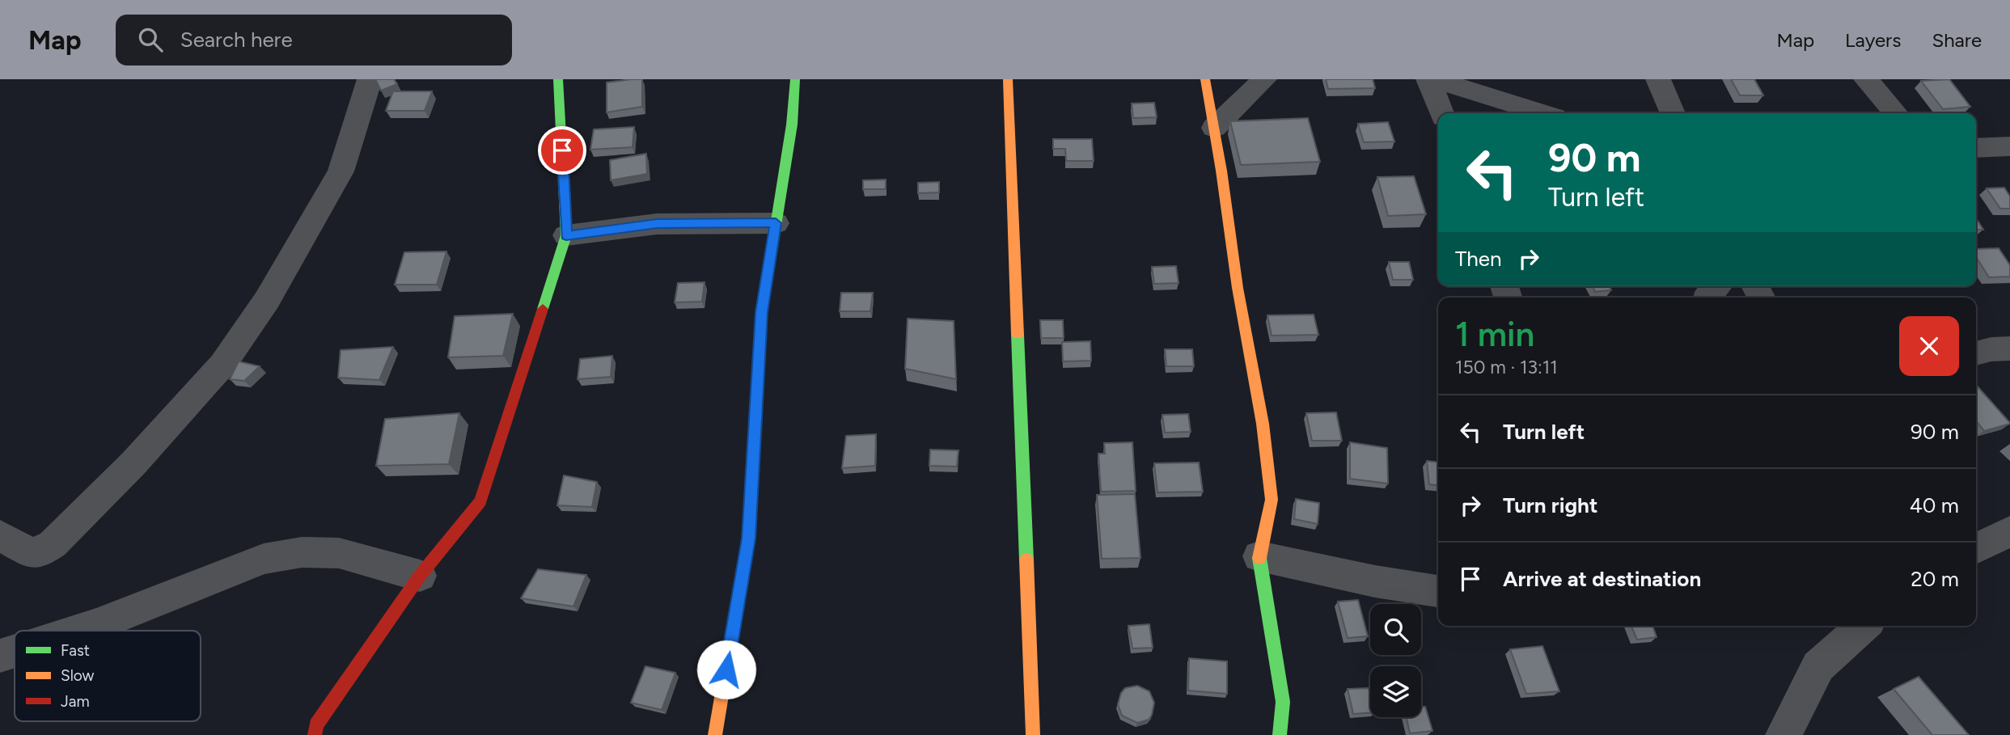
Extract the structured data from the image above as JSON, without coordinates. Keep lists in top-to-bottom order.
{
  "legend": ["Fast", "Slow", "Jam"],
  "page": {
    "header": "Map",
    "search": "Search here",
    "nav": ["Map", "Layers", "Share"],
    "turn": ["90 m", "Turn left"],
    "then": "Then",
    "heading": ["1 min", "150 m · 13:11"],
    "list": [
      {
        "name": "Turn left",
        "value": "90 m"
      },
      {
        "name": "Turn right",
        "value": "40 m"
      },
      {
        "name": "Arrive at destination",
        "value": "20 m"
      }
    ]
  }
}
